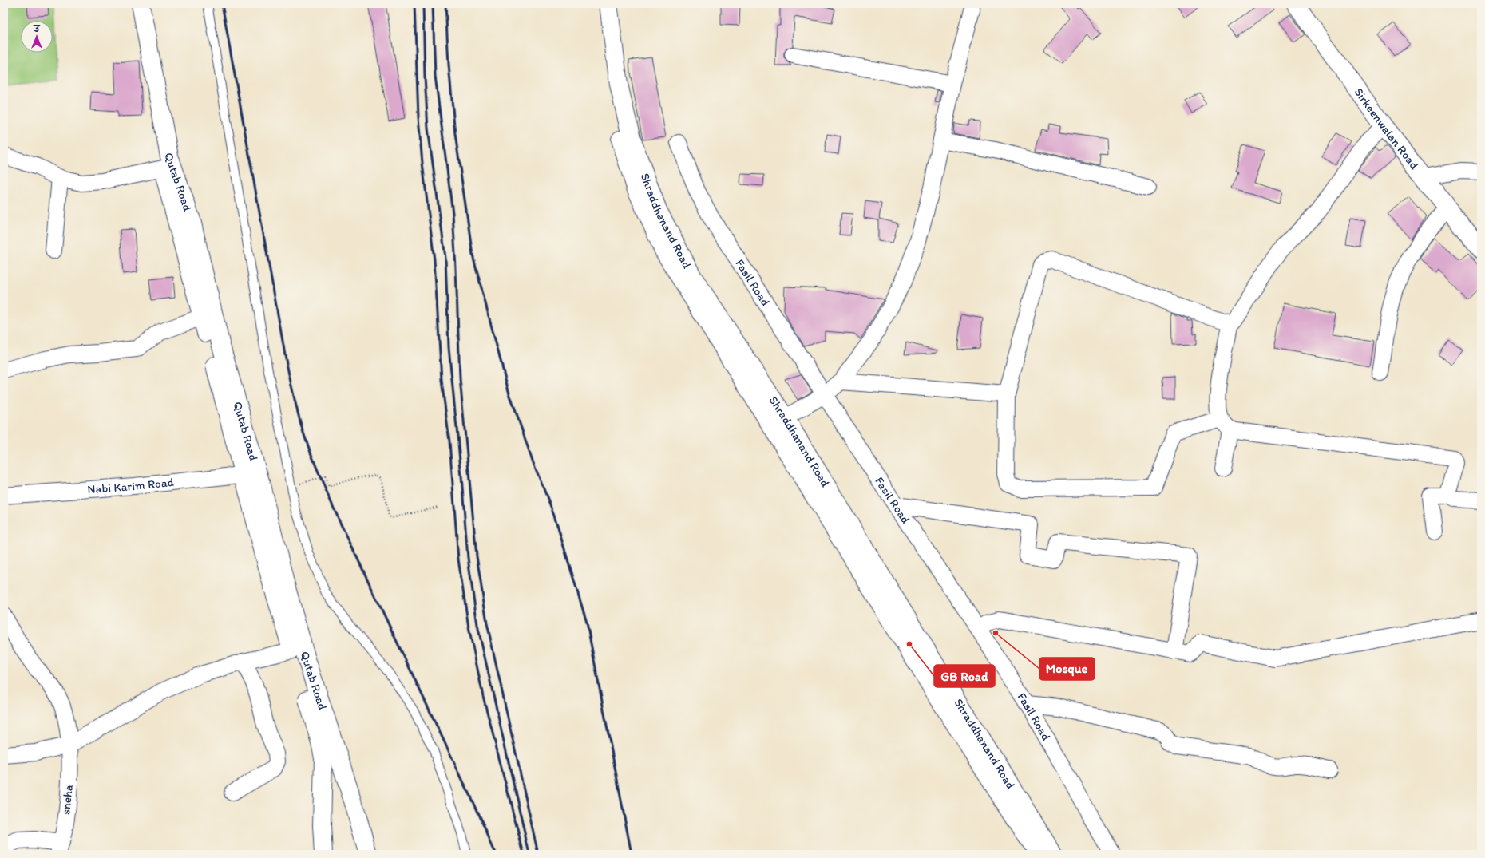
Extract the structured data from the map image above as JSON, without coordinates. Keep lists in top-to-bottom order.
{
  "streets": {
    "street": [
      "Sirkeenwalan Road",
      "Qutab Road",
      "Shraddhanand Road",
      "Fasil Road",
      "Nabi Karim Road",
      "sneha"
    ]
  },
  "crossings": [
    ["Qutab Road", "Nabi Karim Road"]
  ],
  "places": ["Mosque", "GB Road"],
  "north": "top"
}
